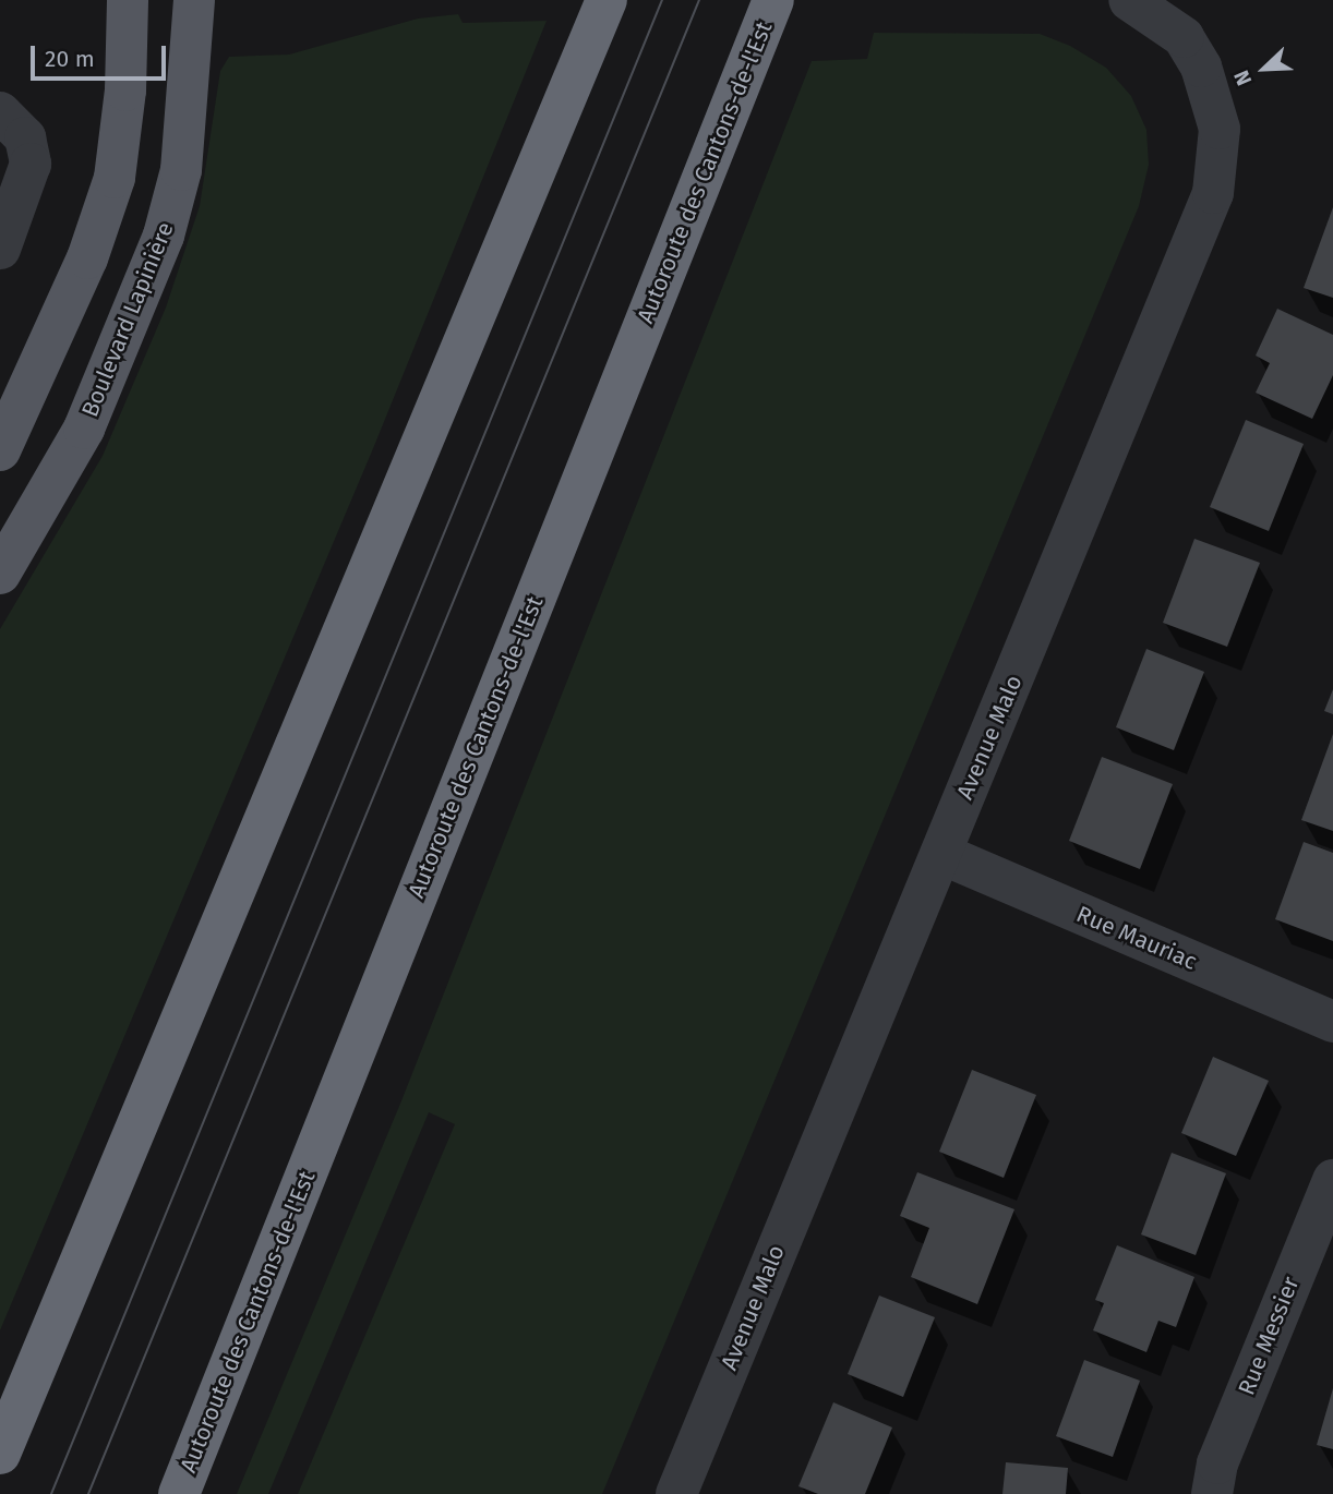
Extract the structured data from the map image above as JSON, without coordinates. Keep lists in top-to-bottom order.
{
  "streets": {
    "highway": ["Autoroute des Cantons-de-l'Est"],
    "main road": ["Boulevard Lapinière"],
    "street": ["Avenue Malo", "Rue Mauriac", "Rue Messier"]
  },
  "crossings": [
    ["Avenue Malo", "Rue Mauriac"]
  ],
  "scale_bar": "20 m",
  "north": "bottom left"
}
